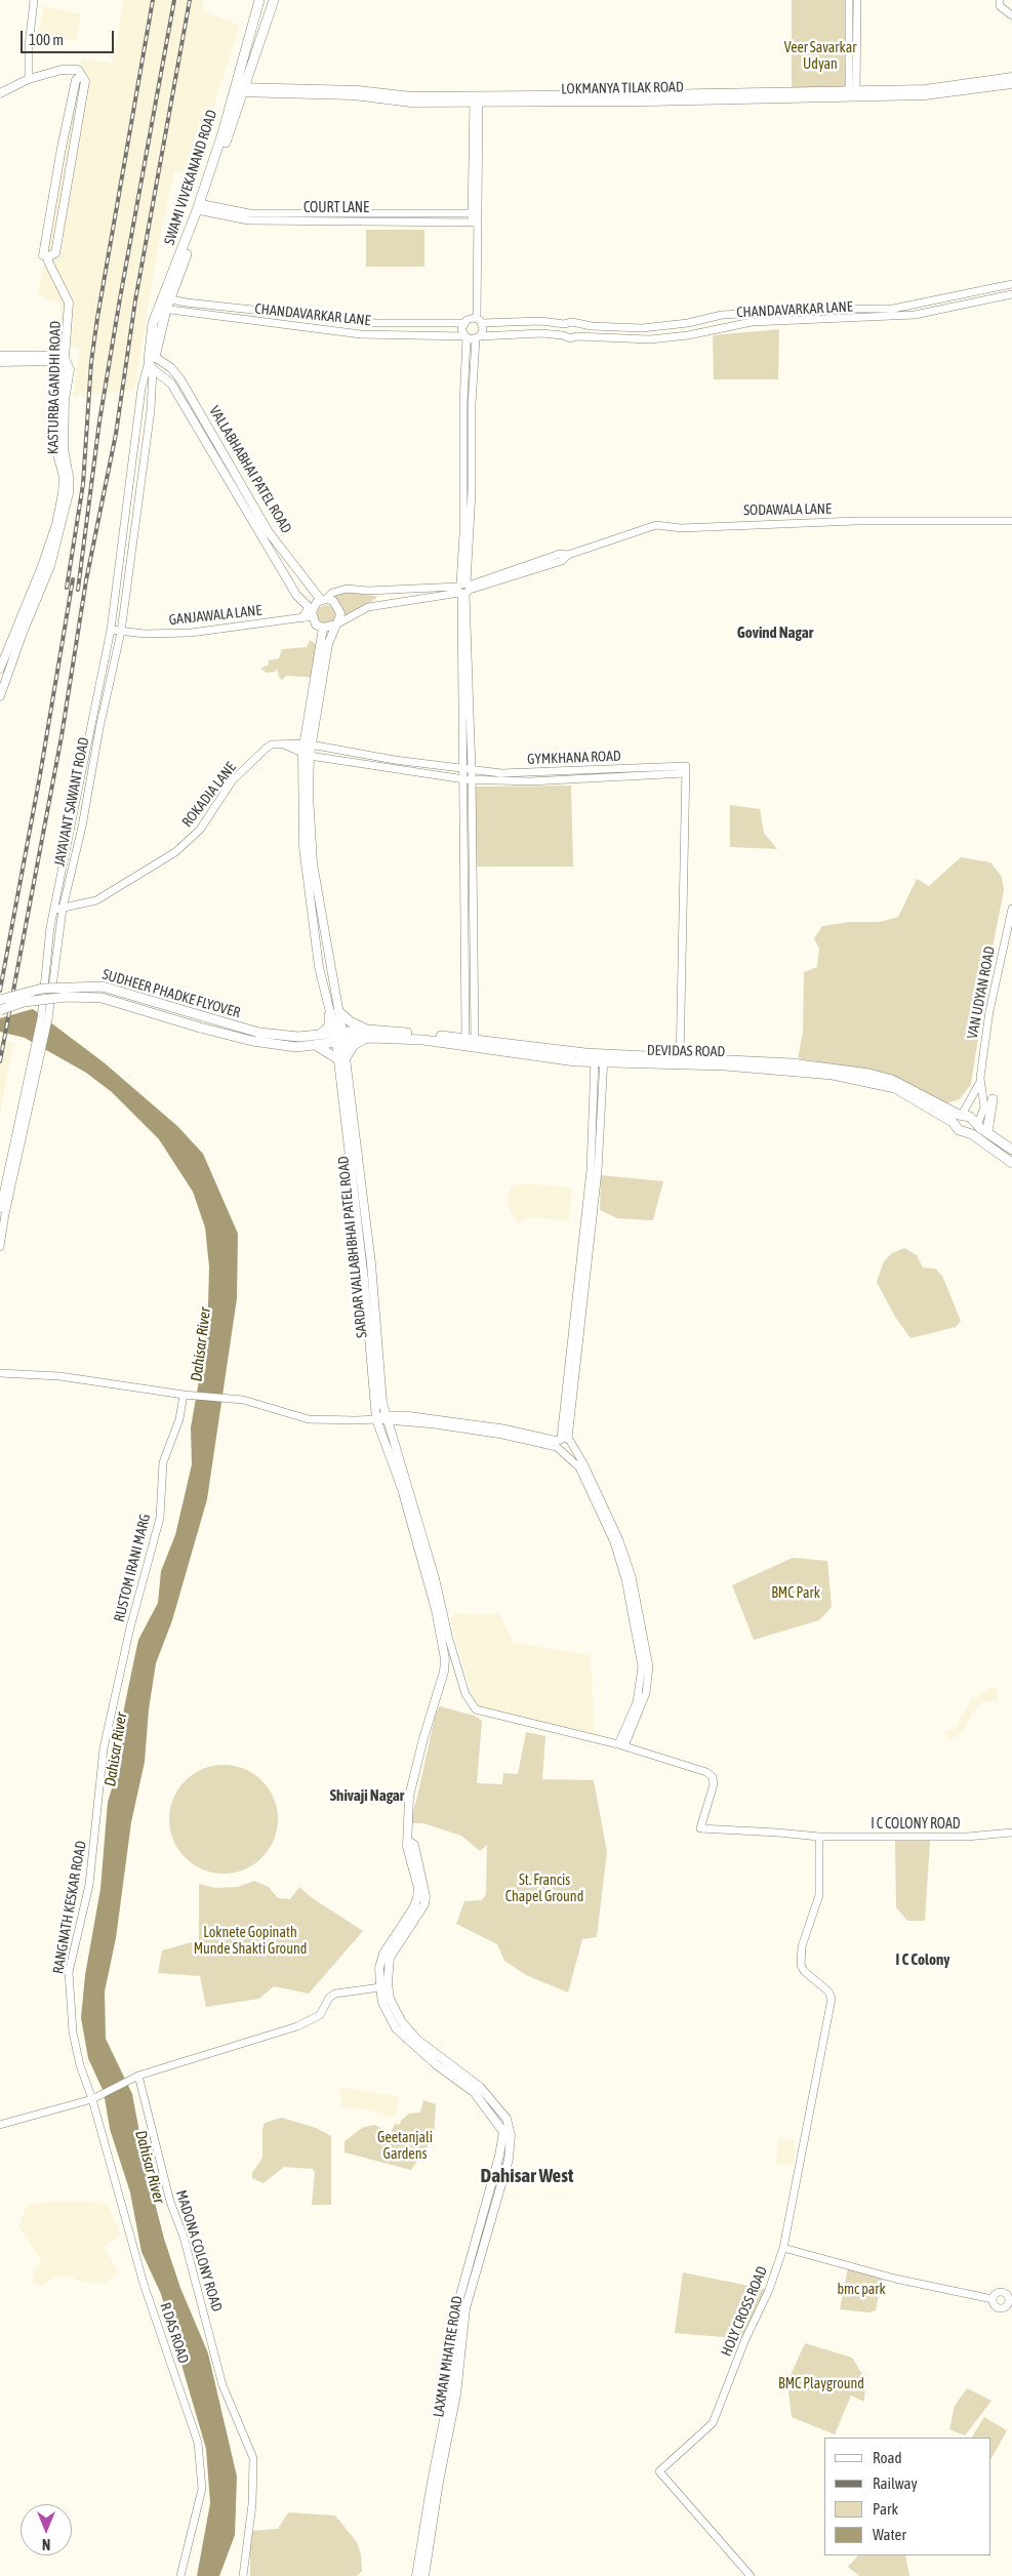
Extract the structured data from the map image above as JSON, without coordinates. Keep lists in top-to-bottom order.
{
  "streets": {
    "main road": [
      "LOKMANYA TILAK ROAD",
      "SWAMI VIVEKANAND ROAD",
      "KASTURBA GANDHI ROAD",
      "VALLABHABHAI PATEL ROAD",
      "SUDHEER PHADKE FLYOVER",
      "DEVIDAS ROAD",
      "LAXMAN MHATRE ROAD"
    ],
    "street": [
      "COURT LANE",
      "CHANDAVARKAR LANE",
      "SODAWALA LANE",
      "GANJAWALA LANE",
      "GYMKHANA ROAD",
      "ROKADIA LANE",
      "JAYAVANT SAWANT ROAD",
      "VAN UDYAN ROAD",
      "RUSTOM IRANI MARG",
      "I C COLONY ROAD",
      "RANGNATH KESKAR ROAD",
      "MADONA COLONY ROAD",
      "HOLY CROSS ROAD",
      "R DAS ROAD"
    ]
  },
  "crossings": [
    ["LOKMANYA TILAK ROAD", "SWAMI VIVEKANAND ROAD"],
    ["SWAMI VIVEKANAND ROAD", "COURT LANE"],
    ["SWAMI VIVEKANAND ROAD", "CHANDAVARKAR LANE"],
    ["SWAMI VIVEKANAND ROAD", "VALLABHABHAI PATEL ROAD"],
    ["SWAMI VIVEKANAND ROAD", "JAYAVANT SAWANT ROAD"],
    ["VALLABHABHAI PATEL ROAD", "SODAWALA LANE"],
    ["VALLABHABHAI PATEL ROAD", "GANJAWALA LANE"],
    ["VALLABHABHAI PATEL ROAD", "JAYAVANT SAWANT ROAD"],
    ["SODAWALA LANE", "GANJAWALA LANE"],
    ["GANJAWALA LANE", "JAYAVANT SAWANT ROAD"],
    ["GYMKHANA ROAD", "ROKADIA LANE"],
    ["ROKADIA LANE", "JAYAVANT SAWANT ROAD"],
    ["VAN UDYAN ROAD", "DEVIDAS ROAD"],
    ["SUDHEER PHADKE FLYOVER", "DEVIDAS ROAD"],
    ["RUSTOM IRANI MARG", "RANGNATH KESKAR ROAD"],
    ["I C COLONY ROAD", "HOLY CROSS ROAD"],
    ["RANGNATH KESKAR ROAD", "R DAS ROAD"]
  ],
  "districts": [
    "Govind Nagar",
    "Shivaji Nagar",
    "I C Colony",
    "Dahisar West"
  ],
  "water": ["Dahisar River"],
  "parks": [
    "Veer Savarkar Udyan",
    "BMC Park",
    "St. Francis Chapel Ground",
    "Loknete Gopinath Munde Shakti Ground",
    "Geetanjali Gardens",
    "bmc park",
    "BMC Playground"
  ],
  "legend": [
    "Road",
    "Railway",
    "Park",
    "Water"
  ],
  "scale_bar": "100 m",
  "north": "bottom"
}
